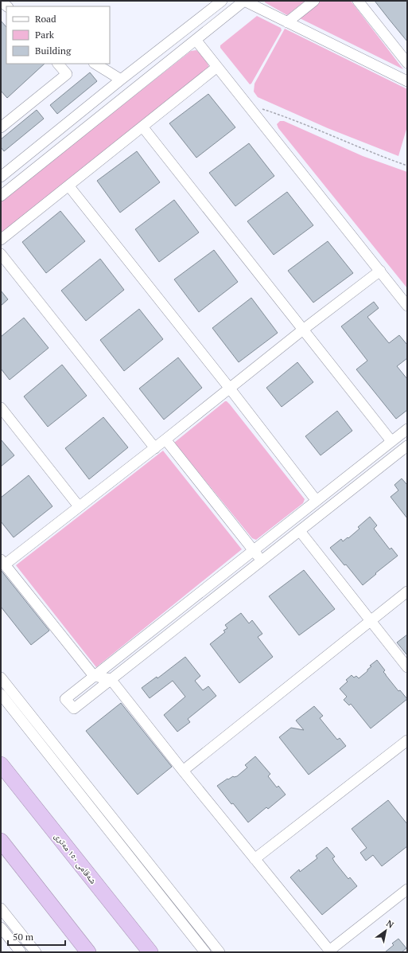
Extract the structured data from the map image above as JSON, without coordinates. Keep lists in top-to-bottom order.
{
  "streets": {
    "highway": ["شەقامی ١٥٠ مەتری"]
  },
  "legend": ["Road", "Park", "Building"],
  "scale_bar": "50 m",
  "north": "top right"
}
